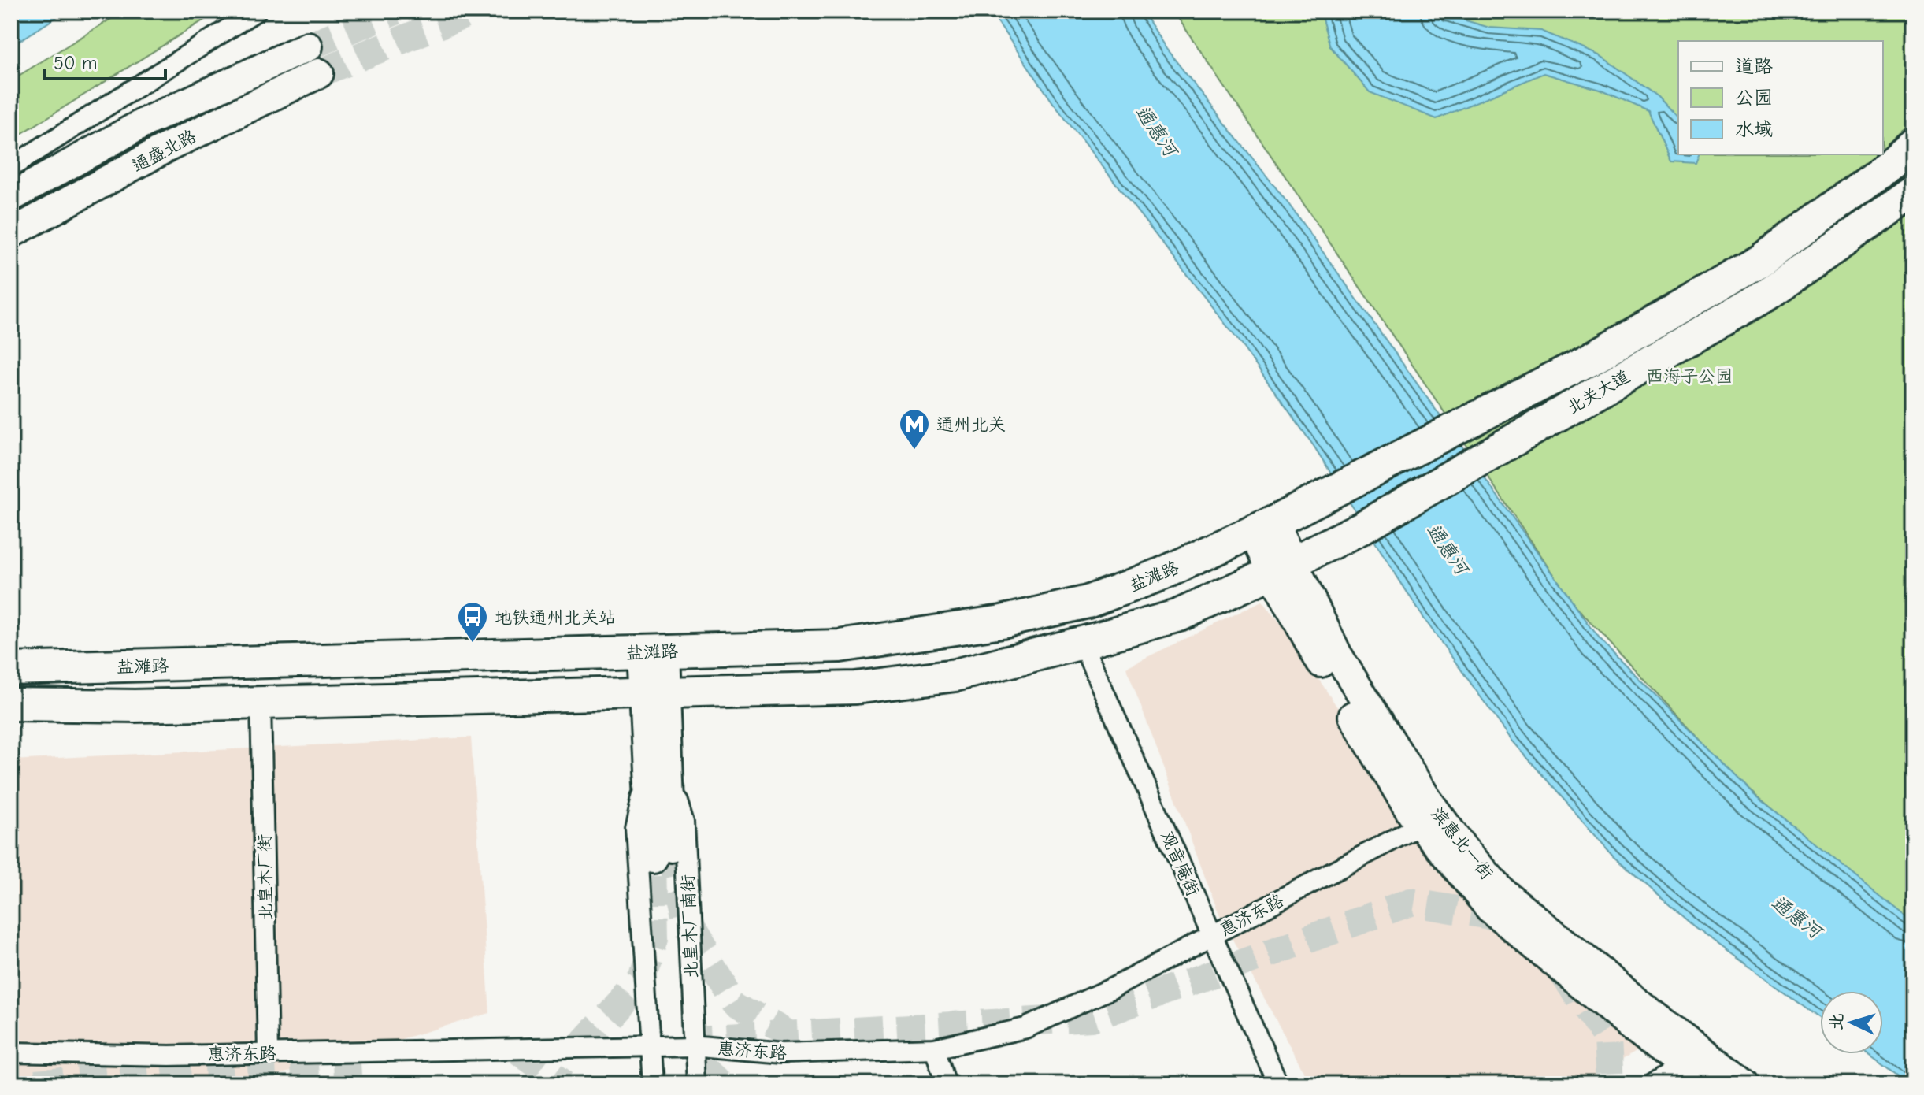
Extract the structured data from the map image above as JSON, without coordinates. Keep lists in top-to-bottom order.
{
  "streets": {
    "main road": ["北关大道", "盐滩路"],
    "street": [
      "通盛北路",
      "滨惠北一街",
      "观音庵街",
      "北皇木厂街",
      "惠济东路",
      "北皇木厂南街"
    ]
  },
  "crossings": [
    ["北关大道", "盐滩路"],
    ["北关大道", "滨惠北一街"],
    ["盐滩路", "滨惠北一街"],
    ["盐滩路", "北皇木厂南街"],
    ["滨惠北一街", "惠济东路"],
    ["观音庵街", "惠济东路"],
    ["北皇木厂街", "惠济东路"],
    ["惠济东路", "北皇木厂南街"]
  ],
  "water": ["通惠河"],
  "parks": ["西海子公园"],
  "places": {
    "metro station": ["通州北关"],
    "bus stop": ["地铁通州北关站"]
  },
  "legend": ["道路", "公园", "水域"],
  "scale_bar": "50 m",
  "north": "left"
}
